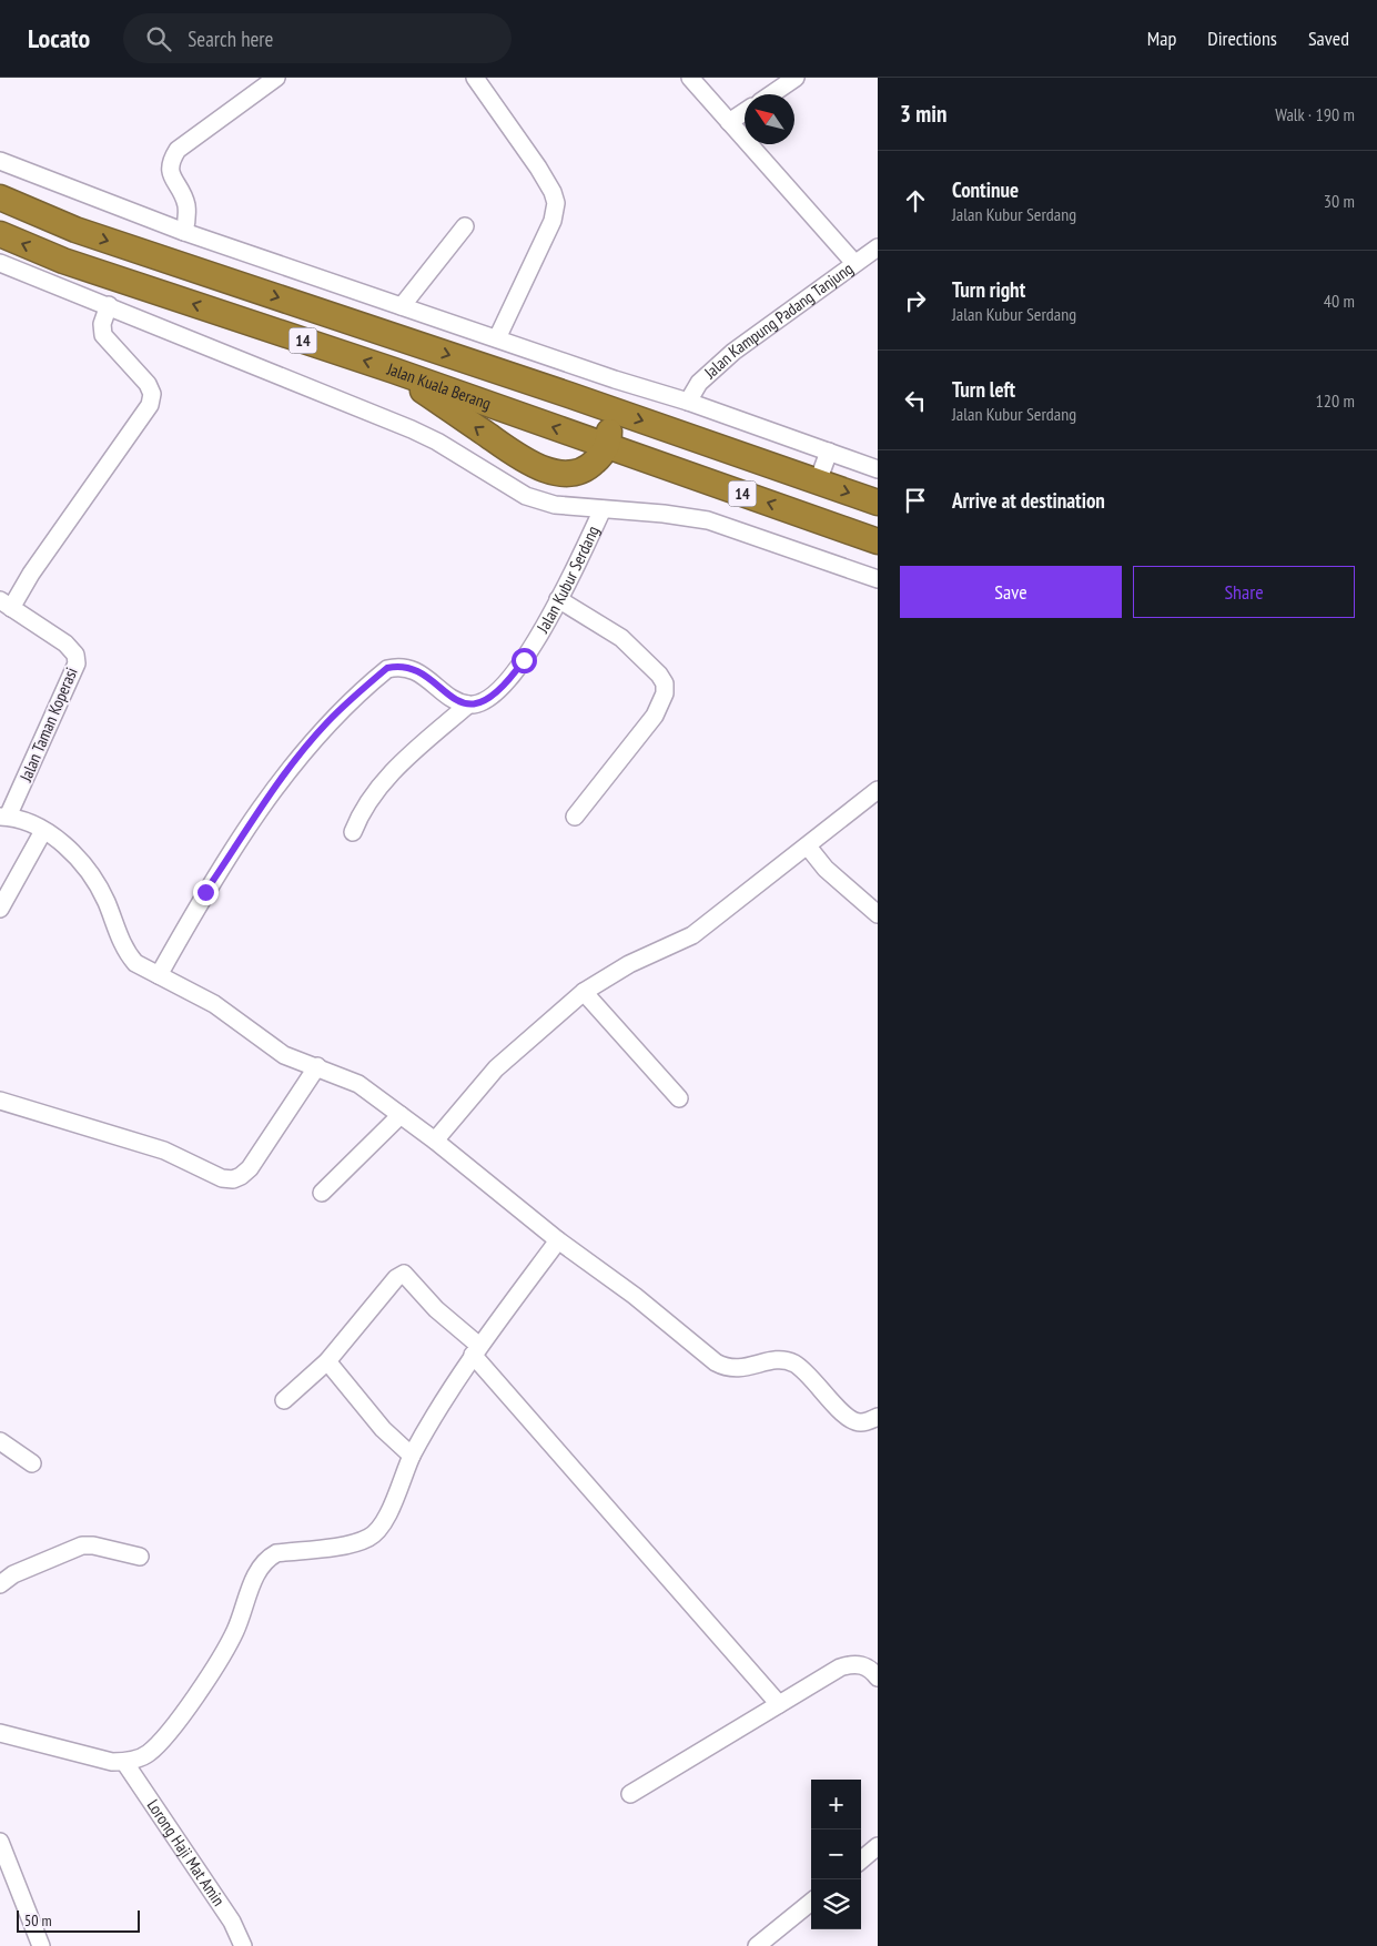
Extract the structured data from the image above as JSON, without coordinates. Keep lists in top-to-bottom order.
{
  "streets": {
    "highway": ["14", "Jalan Kuala Berang"],
    "street": [
      "Jalan Kampung Padang Tanjung",
      "Jalan Kubur Serdang",
      "Jalan Taman Koperasi",
      "Lorong Haji Mat Amin"
    ]
  },
  "scale_bar": "50 m",
  "north": "top left",
  "page": {
    "header": "Locato",
    "search": "Search here",
    "nav": ["Map", "Directions", "Saved"],
    "heading": ["3 min", "Walk · 190 m"],
    "list": [
      ["Continue", "Jalan Kubur Serdang", "30 m"],
      ["Turn right", "Jalan Kubur Serdang", "40 m"],
      ["Turn left", "Jalan Kubur Serdang", "120 m"],
      "Arrive at destination"
    ],
    "buttons": ["Save", "Share"],
    "map_buttons": ["+", "−"],
    "scale": "50 m"
  }
}
